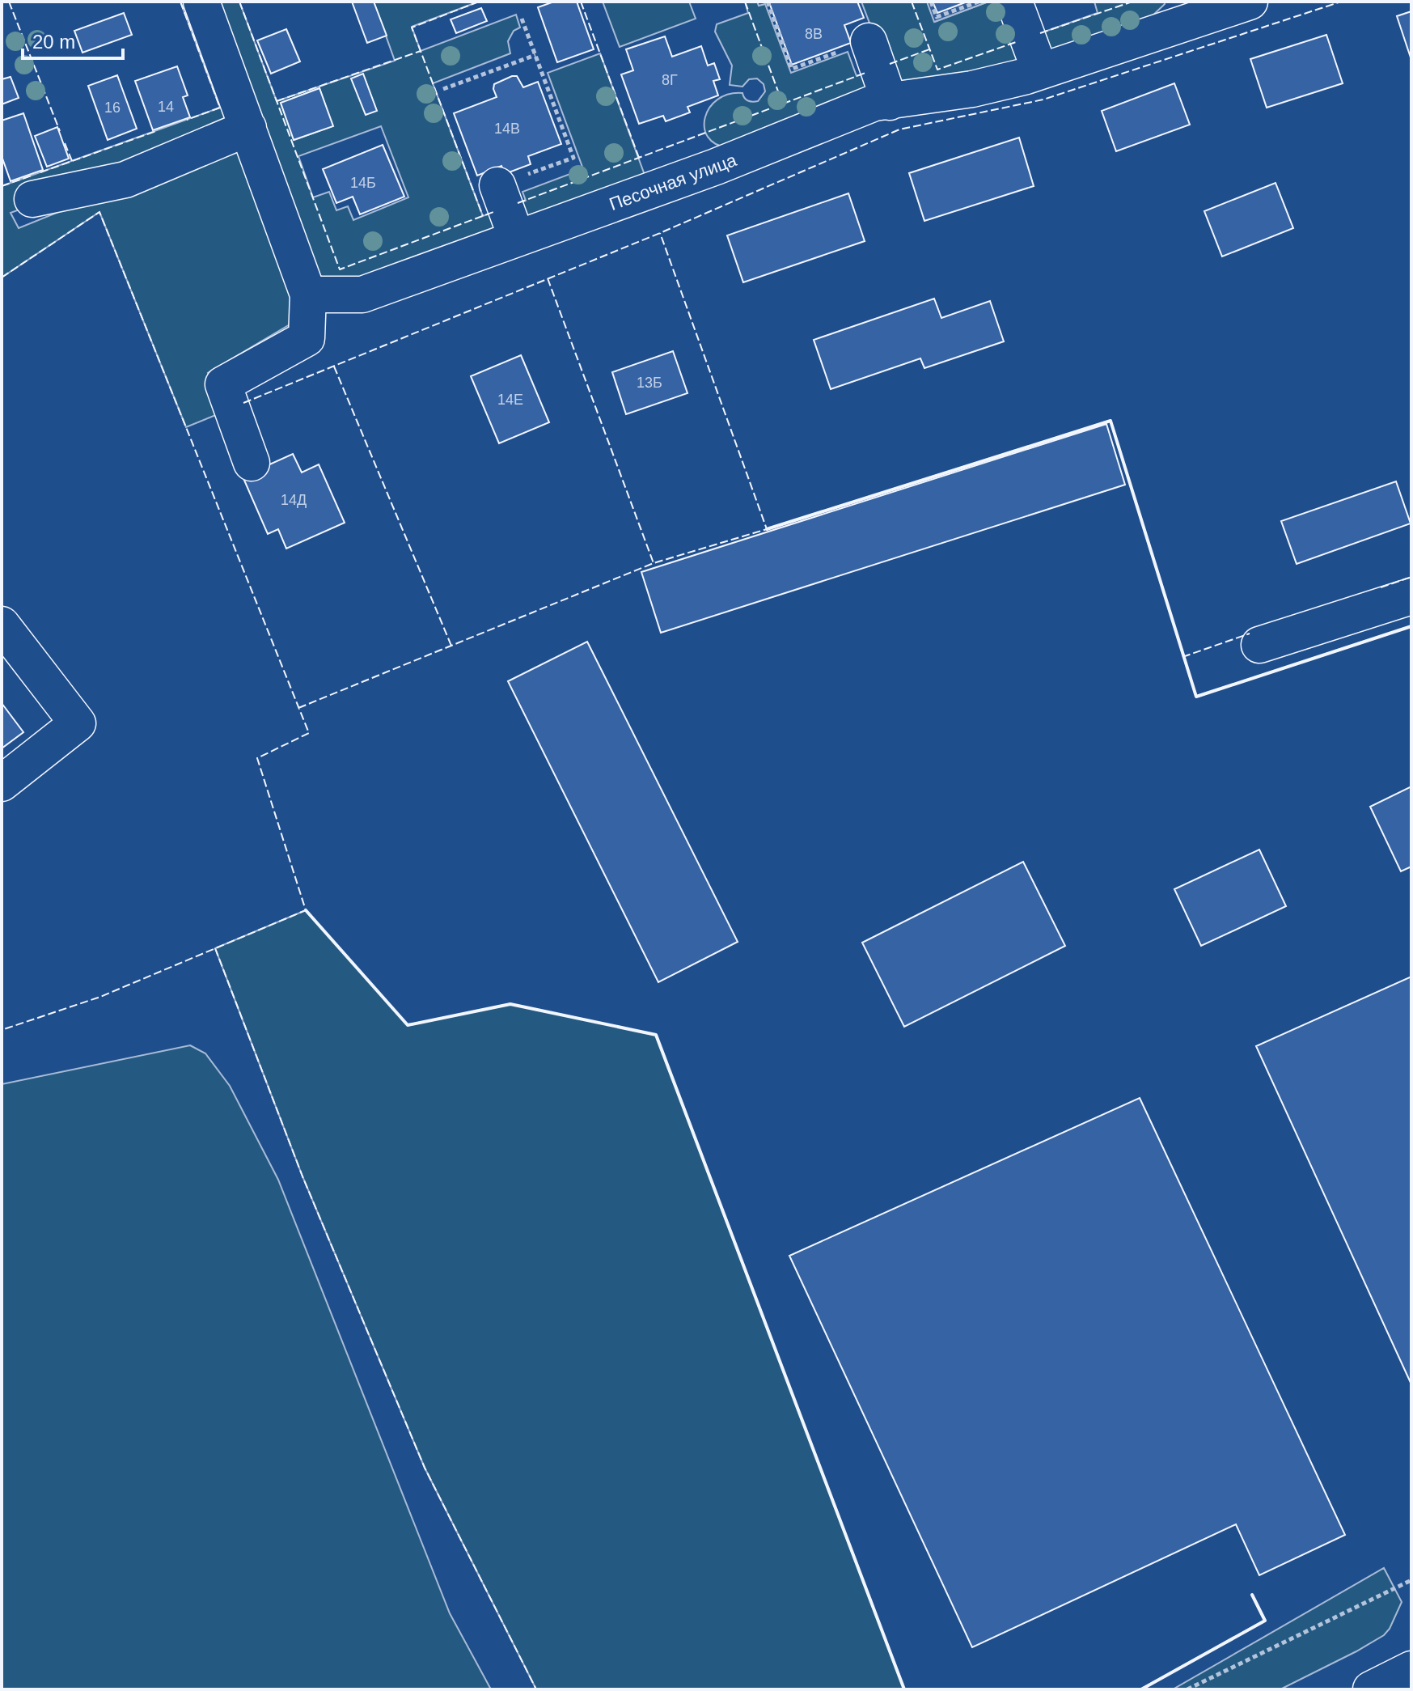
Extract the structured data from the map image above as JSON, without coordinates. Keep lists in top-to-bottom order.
{
  "streets": {
    "street": ["Песочная улица"]
  },
  "house_numbers": [
    "8В",
    "8Г",
    "14",
    "16",
    "14В",
    "14Б",
    "13Б",
    "14Е",
    "14Д"
  ],
  "scale_bar": "20 m"
}
